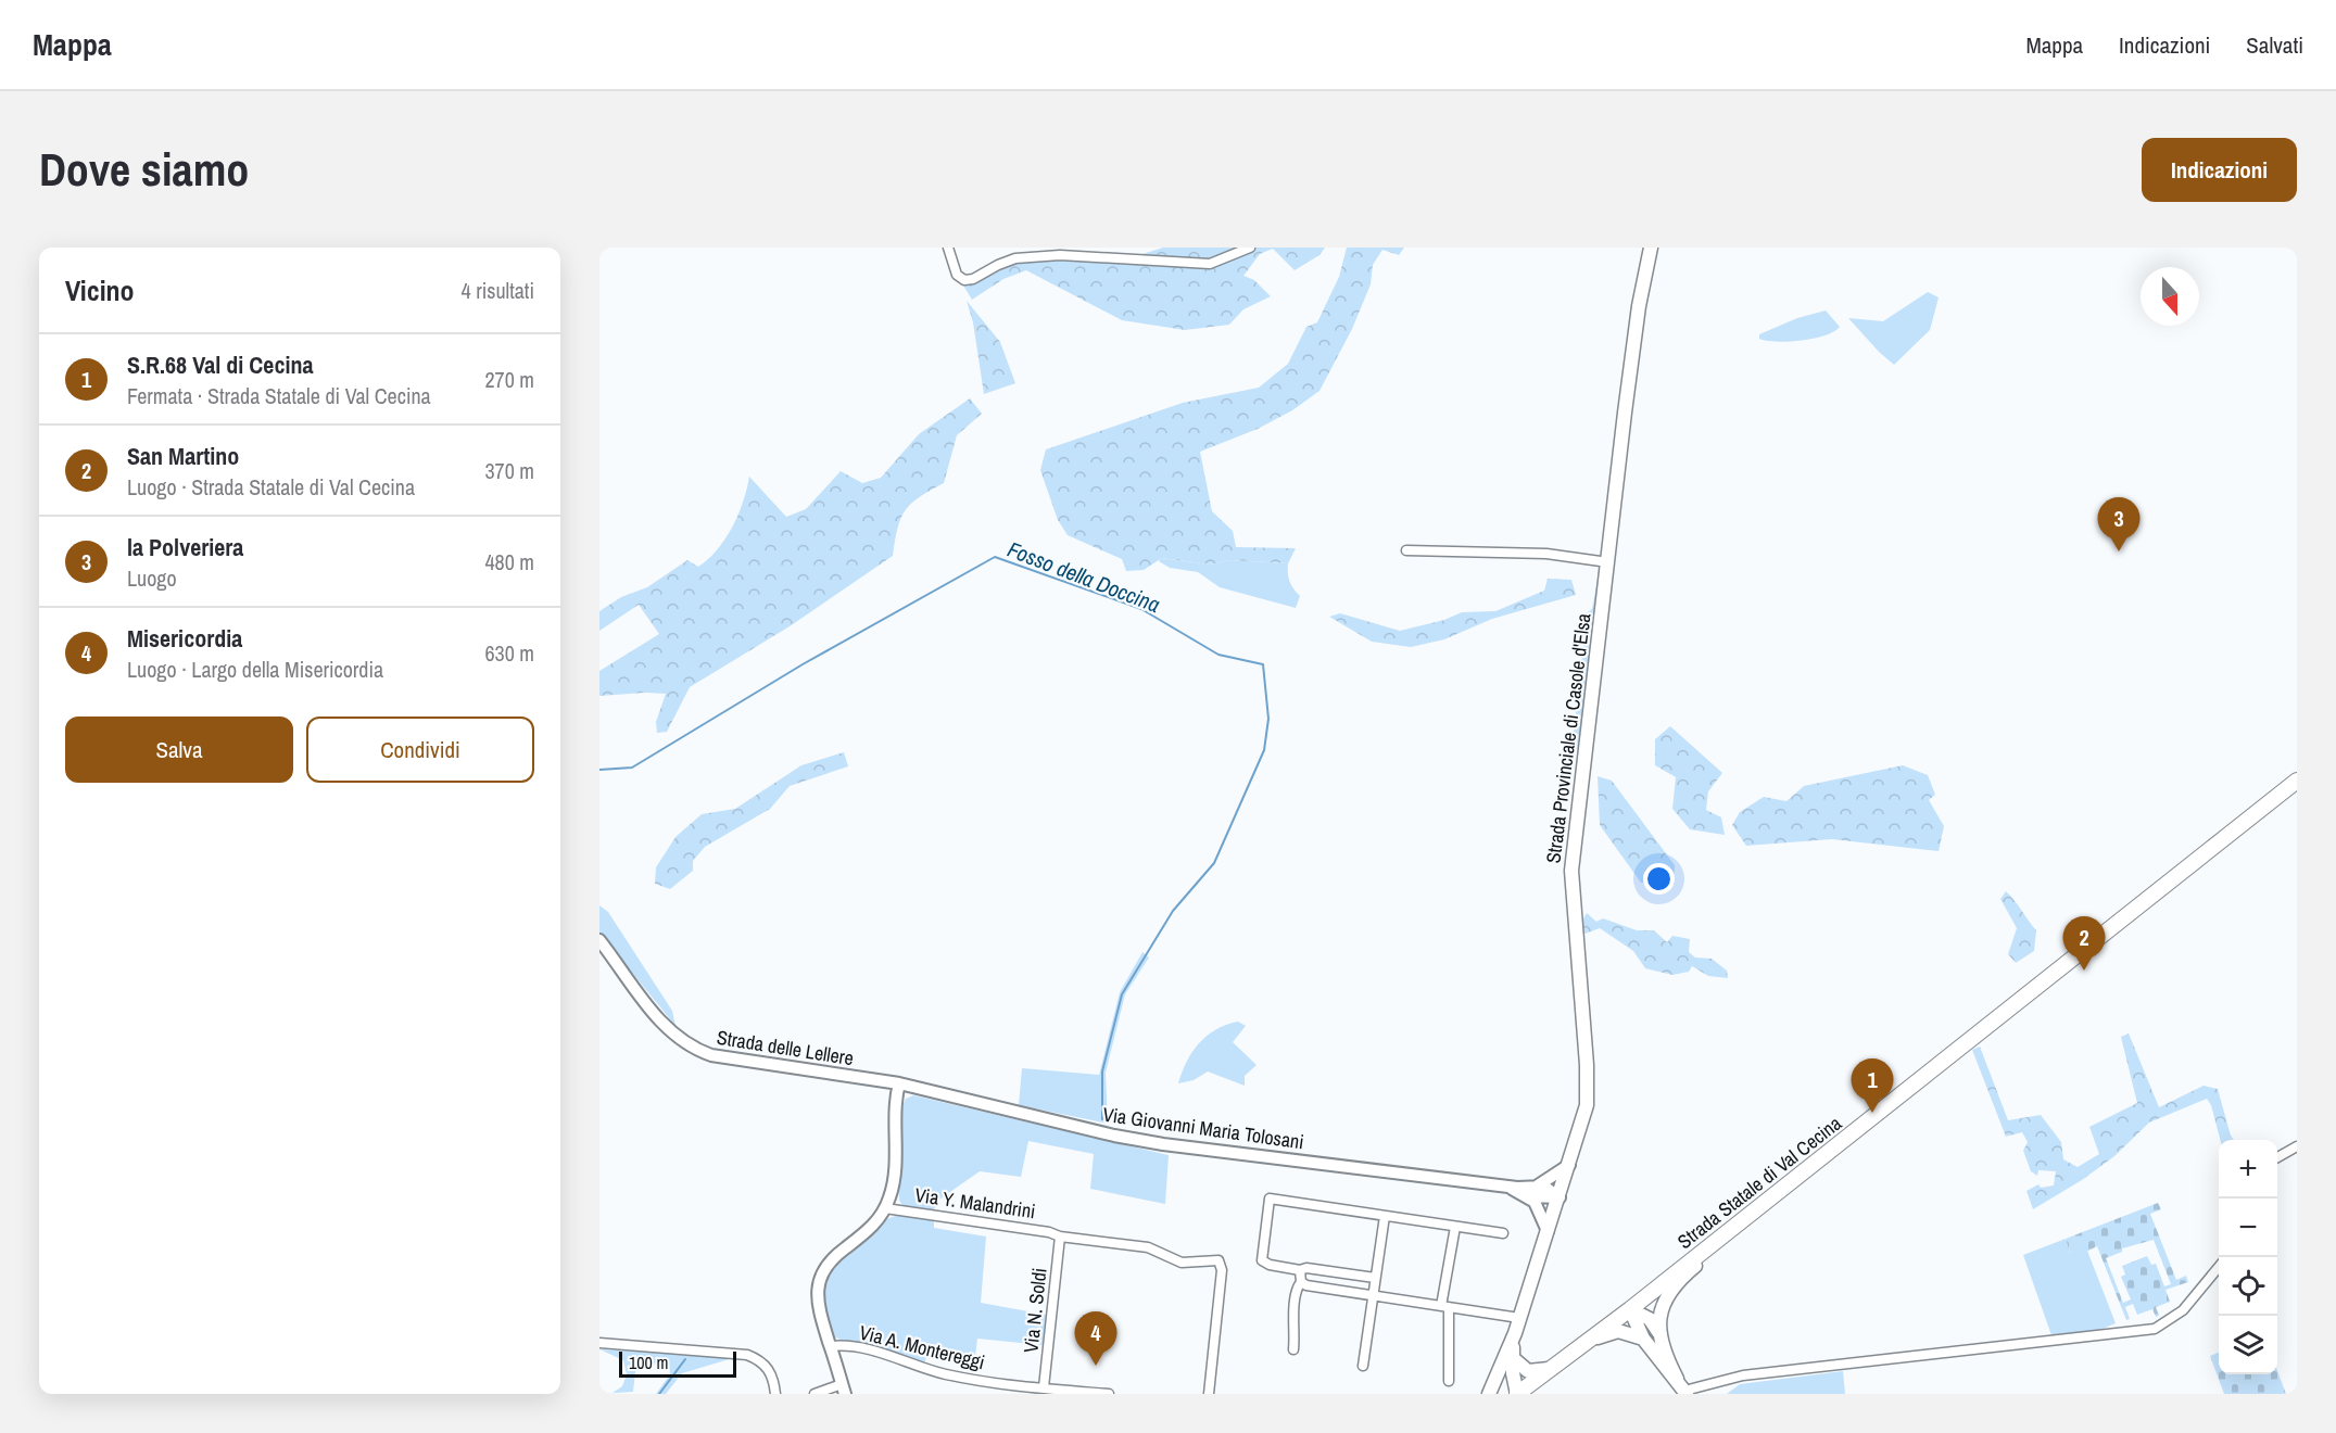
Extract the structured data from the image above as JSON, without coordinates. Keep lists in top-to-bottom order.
{
  "streets": {
    "main road": ["Strada Provinciale di Casole d'Elsa", "Strada Statale di Val Cecina"],
    "street": [
      "Strada delle Lellere",
      "Via Giovanni Maria Tolosani",
      "Via Y. Malandrini",
      "Via N. Soldi",
      "Via A. Montereggi"
    ]
  },
  "crossings": [
    ["Strada Provinciale di Casole d'Elsa", "Via Giovanni Maria Tolosani"],
    ["Strada delle Lellere", "Via Giovanni Maria Tolosani"],
    ["Via Y. Malandrini", "Via N. Soldi"],
    ["Via N. Soldi", "Via A. Montereggi"]
  ],
  "water": ["Fosso della Doccina"],
  "scale_bar": "100 m",
  "north": "bottom",
  "page": {
    "header": "Mappa",
    "nav": ["Mappa", "Indicazioni", "Salvati"],
    "buttons": [
      "Indicazioni",
      ["Salva", "Condividi"]
    ],
    "title": "Dove siamo",
    "heading": ["Vicino", "4 risultati"],
    "list": [
      {
        "mark": "1",
        "name": "S.R.68 Val di Cecina",
        "note": "Fermata · Strada Statale di Val Cecina",
        "value": "270 m"
      },
      {
        "mark": "2",
        "name": "San Martino",
        "note": "Luogo · Strada Statale di Val Cecina",
        "value": "370 m"
      },
      {
        "mark": "3",
        "name": "la Polveriera",
        "note": "Luogo",
        "value": "480 m"
      },
      {
        "mark": "4",
        "name": "Misericordia",
        "note": "Luogo · Largo della Misericordia",
        "value": "630 m"
      }
    ],
    "pins": [
      "3",
      "2",
      "1",
      "4"
    ],
    "map_buttons": ["+", "−"],
    "scale": "100 m"
  }
}
